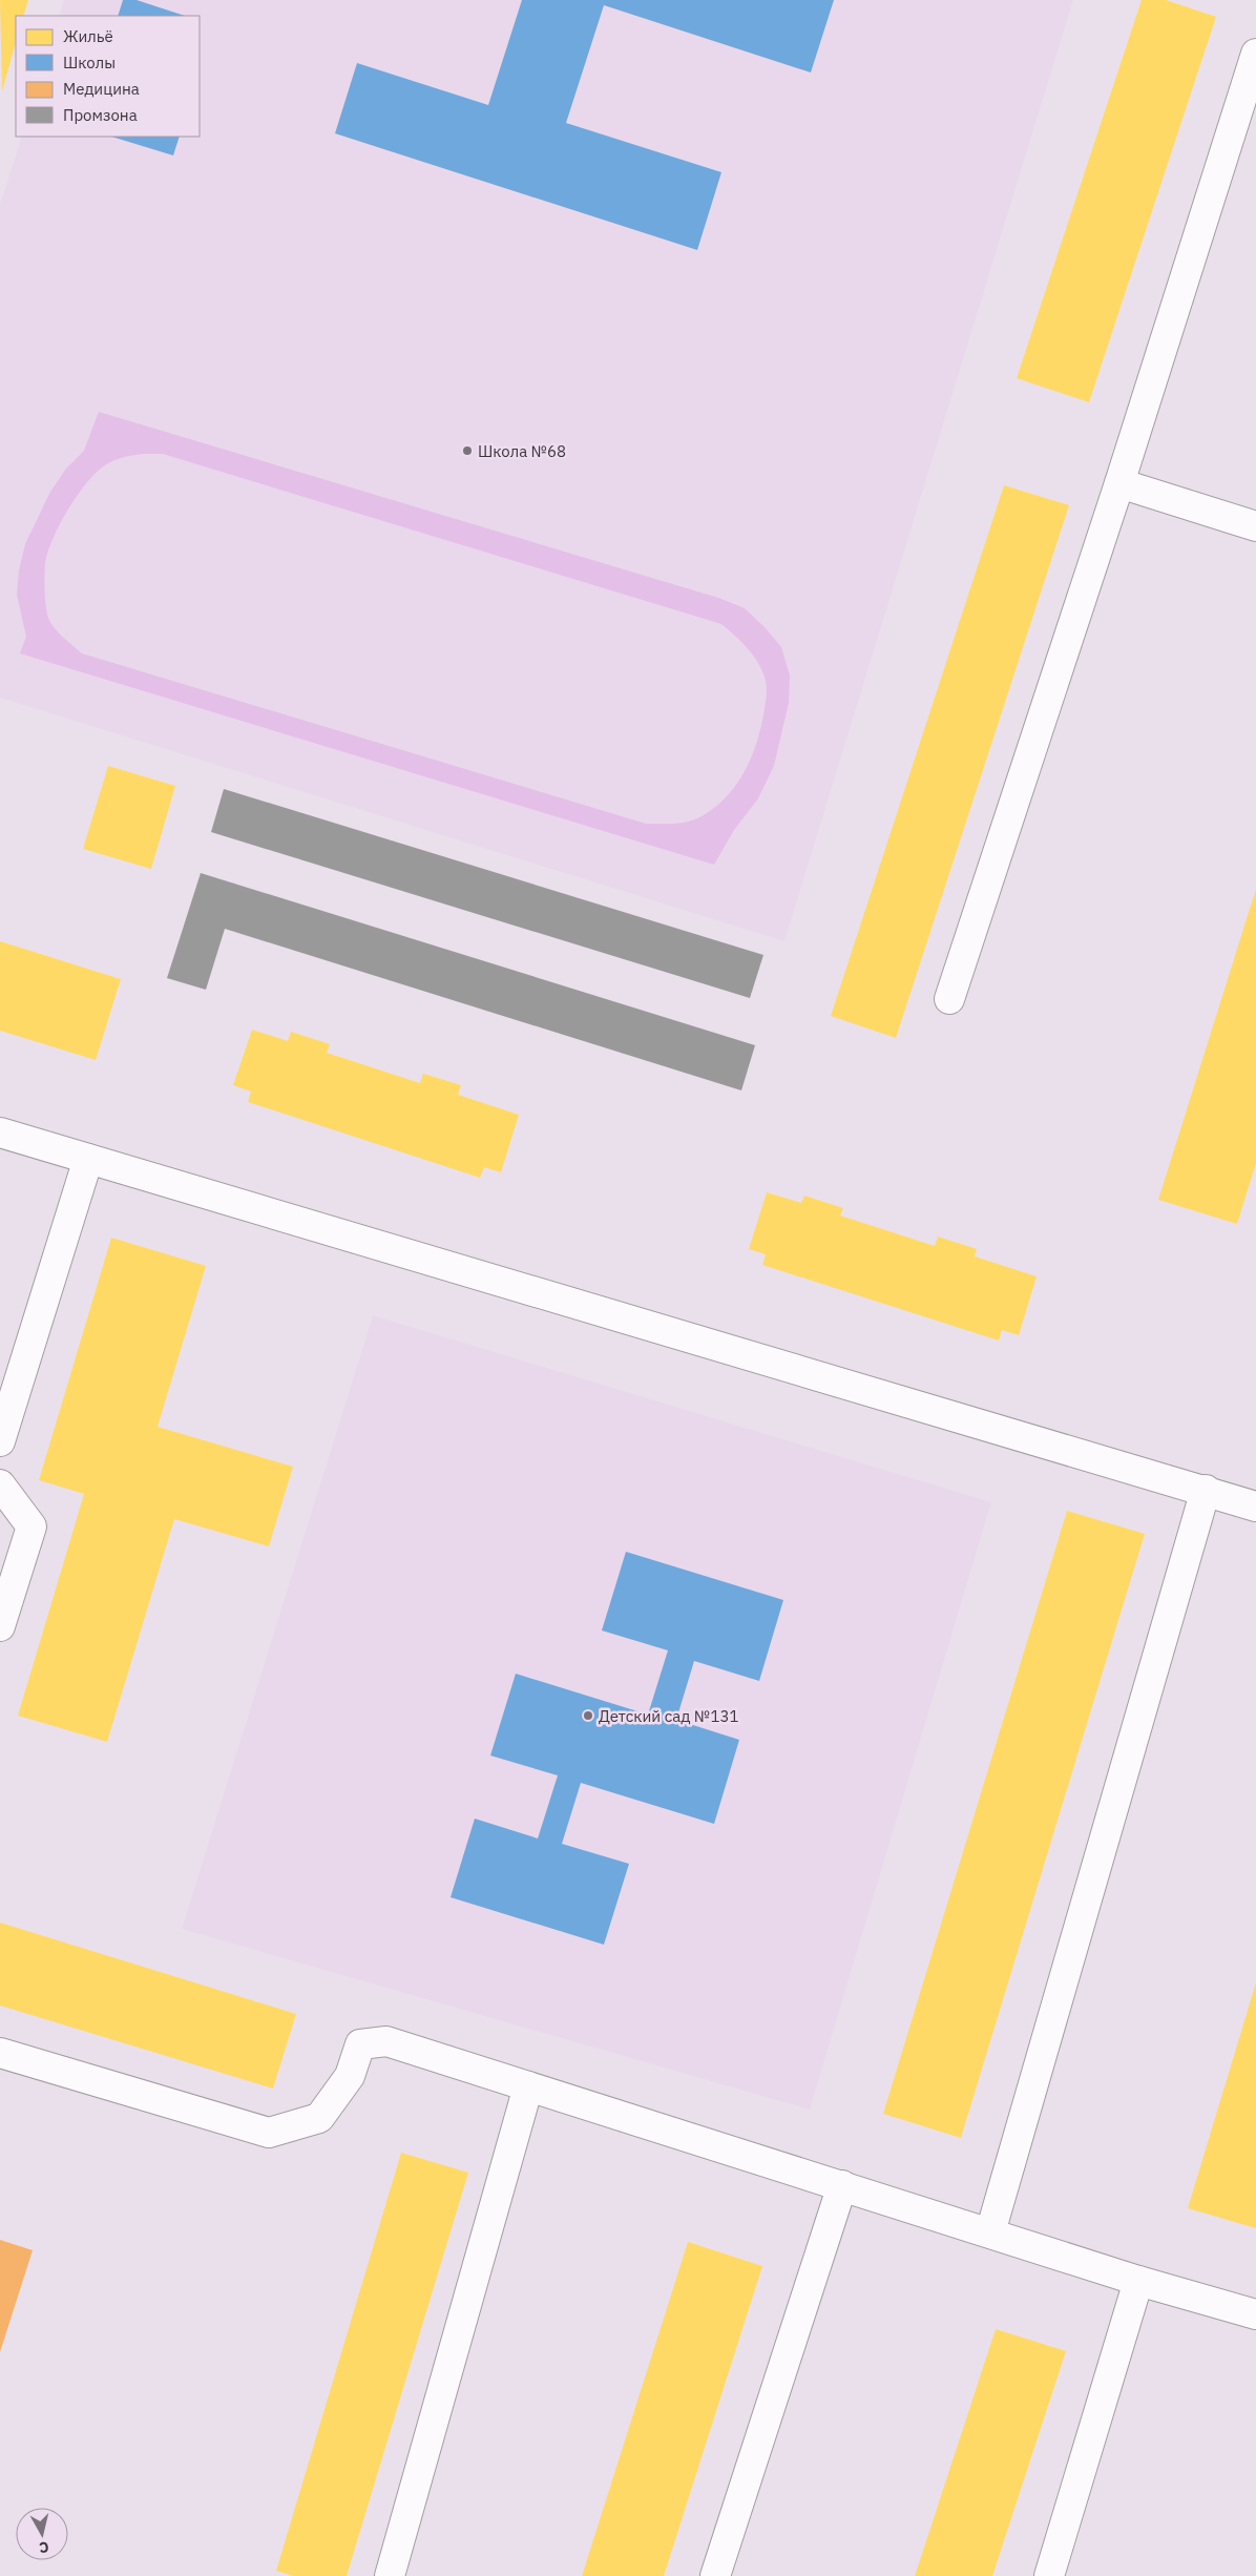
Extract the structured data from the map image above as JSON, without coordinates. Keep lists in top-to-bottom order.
{
  "places": ["Школа №68", "Детский сад №131"],
  "legend": [
    "Жильё",
    "Школы",
    "Медицина",
    "Промзона"
  ],
  "north": "bottom"
}
